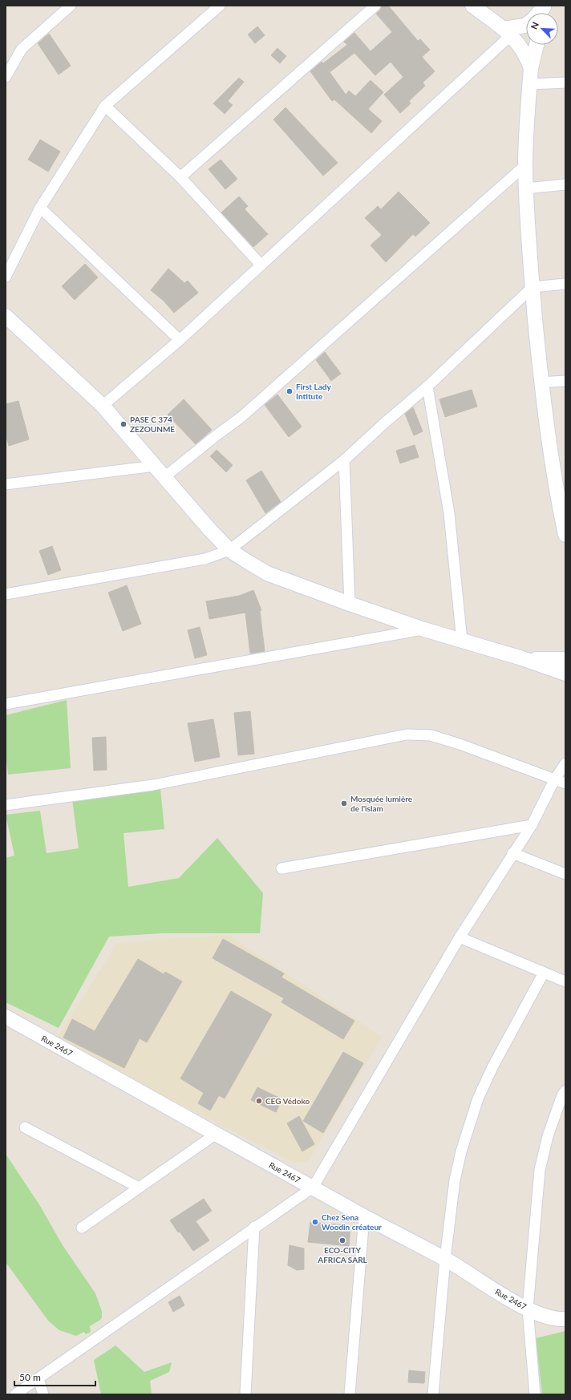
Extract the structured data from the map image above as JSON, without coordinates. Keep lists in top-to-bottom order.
{
  "streets": {
    "street": ["Rue 2467"]
  },
  "places": [
    "First Lady Intitute",
    "PASE C 374 ZEZOUNME",
    "Mosquée lumière de l'islam",
    "CEG Védoko",
    "Chez Sena Woodin créateur",
    "ECO-CITY AFRICA SARL"
  ],
  "scale_bar": "50 m",
  "north": "top left"
}
